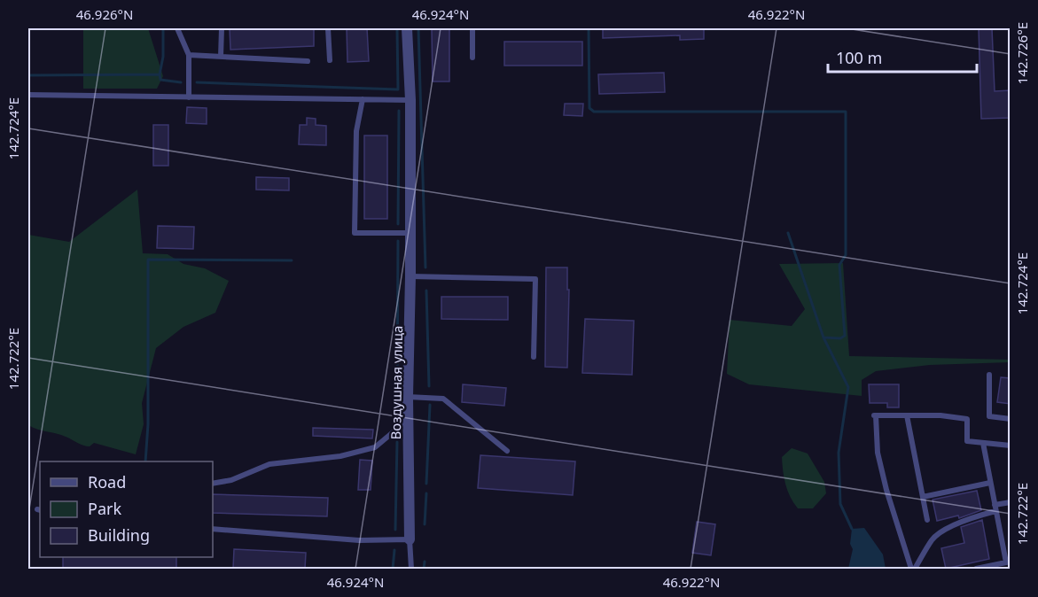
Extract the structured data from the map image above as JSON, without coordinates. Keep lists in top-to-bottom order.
{
  "streets": {
    "street": ["Воздушная улица"]
  },
  "legend": ["Road", "Park", "Building"],
  "scale_bar": "100 m",
  "coordinates": [
    "46.926°N",
    "46.924°N",
    "46.922°N",
    "142.726°E",
    "142.724°E",
    "142.722°E"
  ]
}
